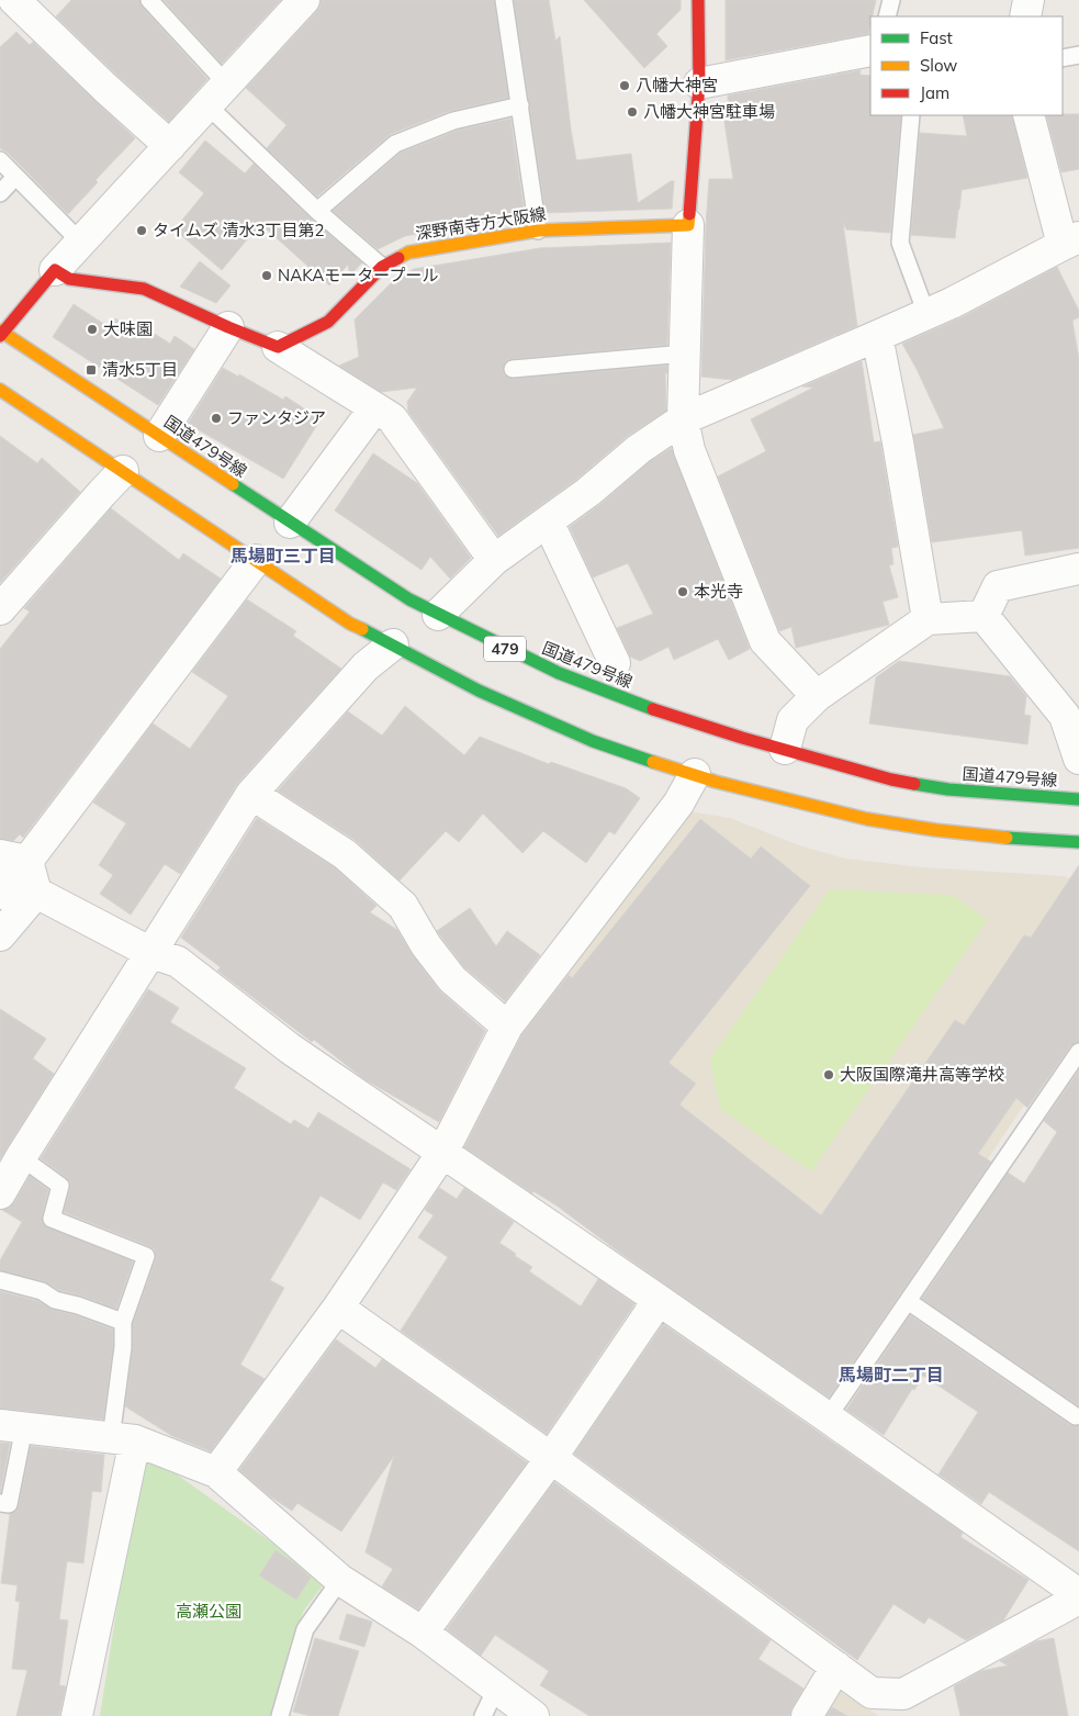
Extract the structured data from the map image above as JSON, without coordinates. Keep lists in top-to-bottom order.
{
  "streets": {
    "main road": ["深野南寺方大阪線", "国道479号線", "479"]
  },
  "districts": ["馬場町三丁目", "馬場町二丁目"],
  "parks": ["高瀬公園"],
  "places": {
    "other": [
      "八幡大神宮",
      "八幡大神宮駐車場",
      "タイムズ 清水3丁目第2",
      "NAKAモータープール",
      "大味園",
      "ファンタジア",
      "本光寺",
      "大阪国際滝井高等学校"
    ],
    "transit": ["清水5丁目"]
  },
  "legend": ["Fast", "Slow", "Jam"]
}
